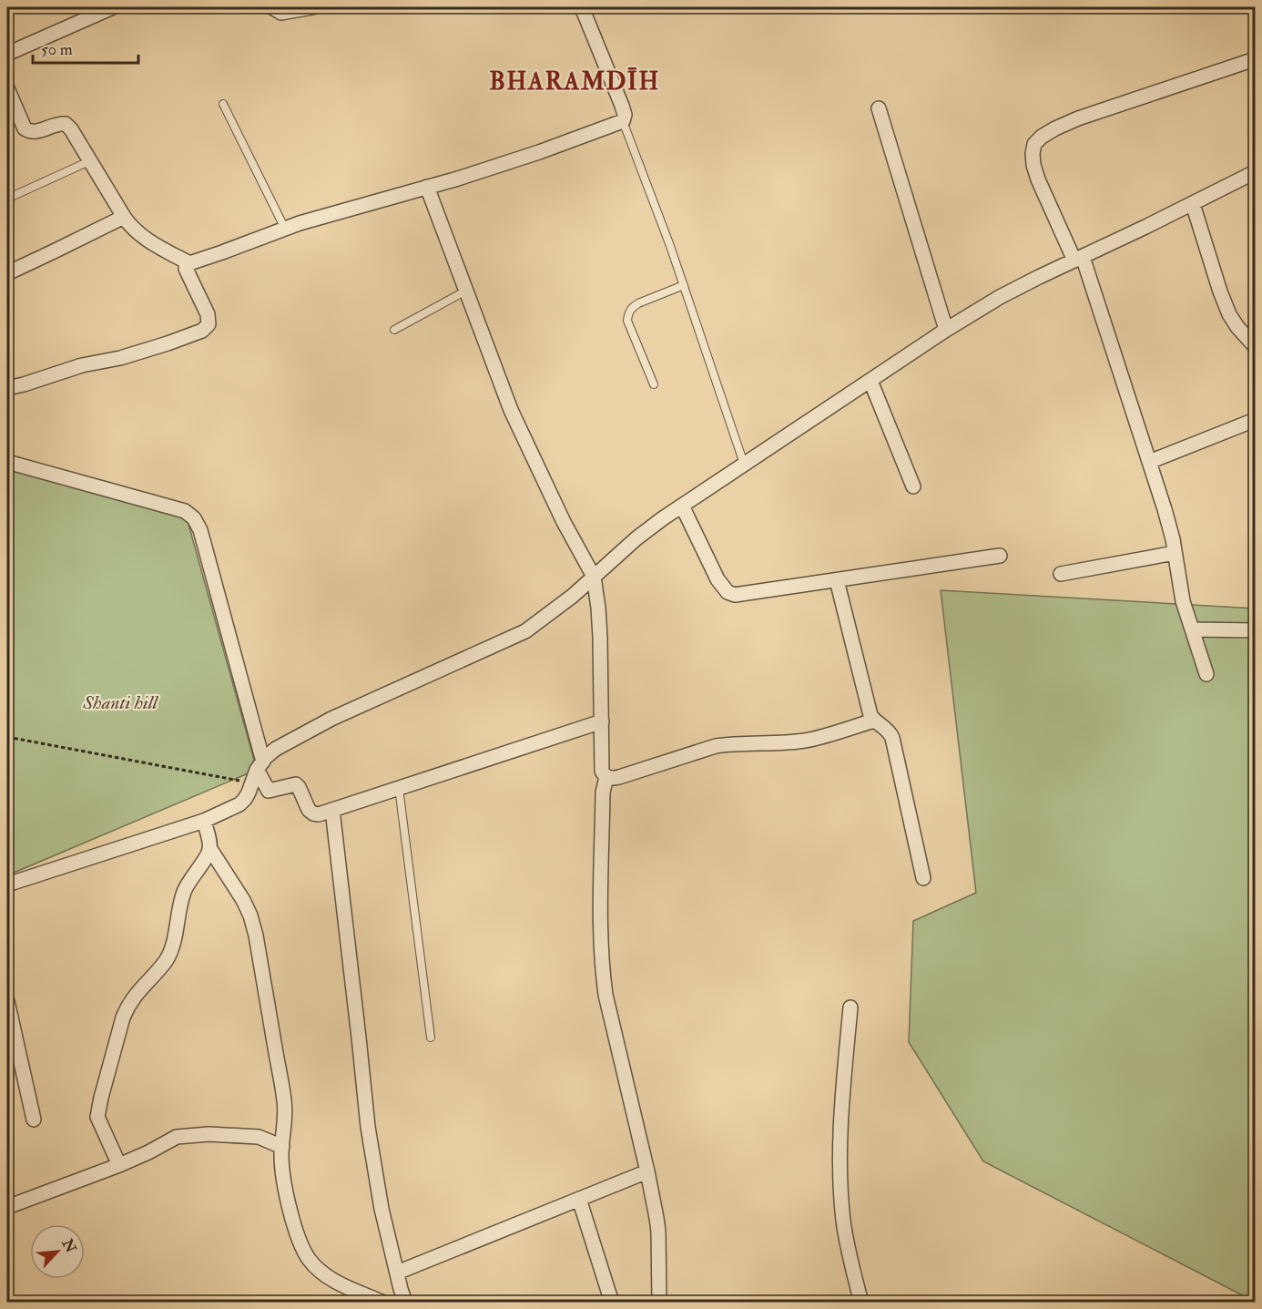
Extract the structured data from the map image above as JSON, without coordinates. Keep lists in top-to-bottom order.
{
  "districts": ["BHARAMDĪH"],
  "parks": ["Shanti hill"],
  "scale_bar": "50 m",
  "north": "top right"
}
